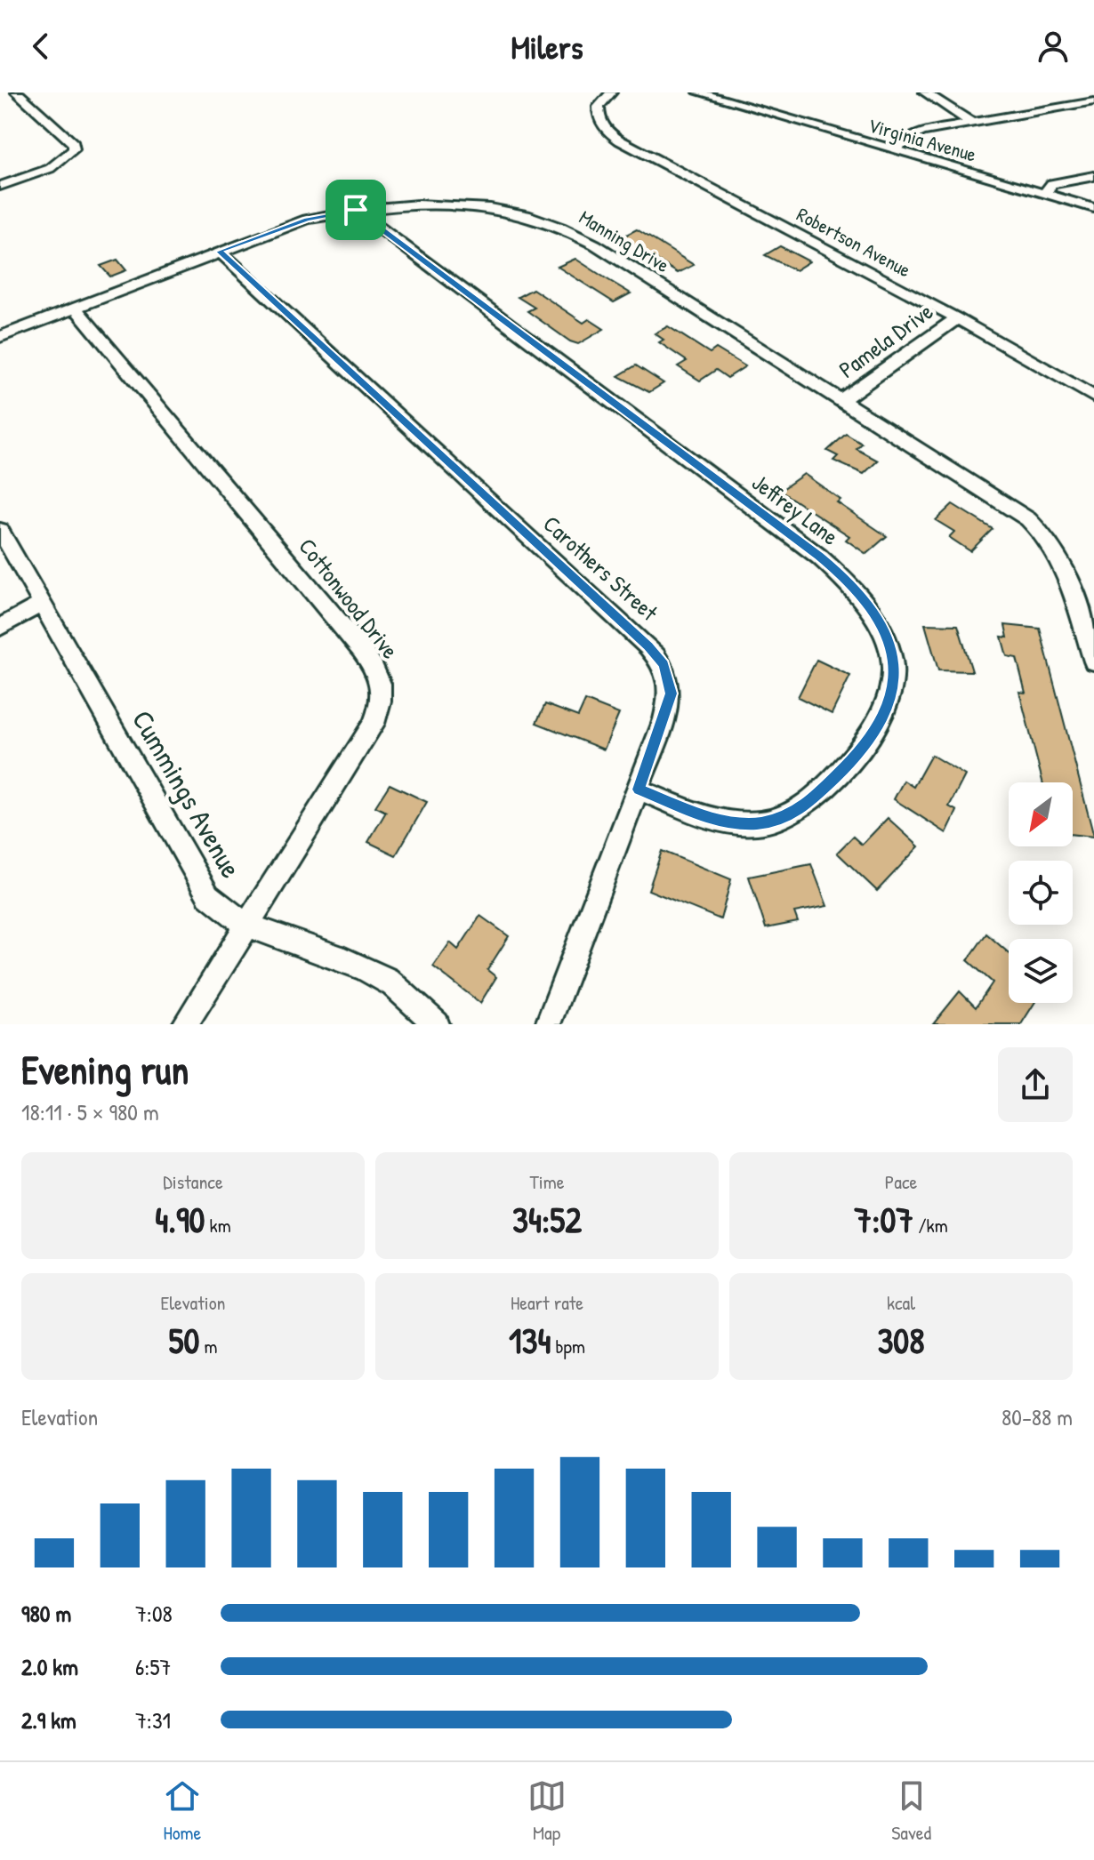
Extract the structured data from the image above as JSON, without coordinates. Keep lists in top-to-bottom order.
{
  "streets": {
    "street": [
      "Virginia Avenue",
      "Manning Drive",
      "Robertson Avenue",
      "Pamela Drive",
      "Jeffrey Lane",
      "Carothers Street",
      "Cottonwood Drive",
      "Cummings Avenue"
    ]
  },
  "crossings": [
    ["Manning Drive", "Pamela Drive"],
    ["Manning Drive", "Jeffrey Lane"],
    ["Manning Drive", "Carothers Street"],
    ["Manning Drive", "Cottonwood Drive"],
    ["Robertson Avenue", "Pamela Drive"],
    ["Jeffrey Lane", "Carothers Street"],
    ["Cottonwood Drive", "Cummings Avenue"]
  ],
  "north": "bottom left",
  "page": {
    "header": "Milers",
    "heading": ["Evening run", "18:11 · 5 × 980 m"],
    "stats": [
      ["Distance", "4.90 km"],
      ["Time", "34:52"],
      ["Pace", "7:07 /km"],
      ["Elevation", "50 m"],
      ["Heart rate", "134 bpm"],
      ["kcal", "308"]
    ],
    "chart": ["Elevation", "80–88 m"],
    "list": [
      {
        "name": "980 m",
        "note": "7:08"
      },
      {
        "name": "2.0 km",
        "note": "6:57"
      },
      {
        "name": "2.9 km",
        "note": "7:31"
      }
    ],
    "tabs": ["Home", "Map", "Saved"]
  }
}
